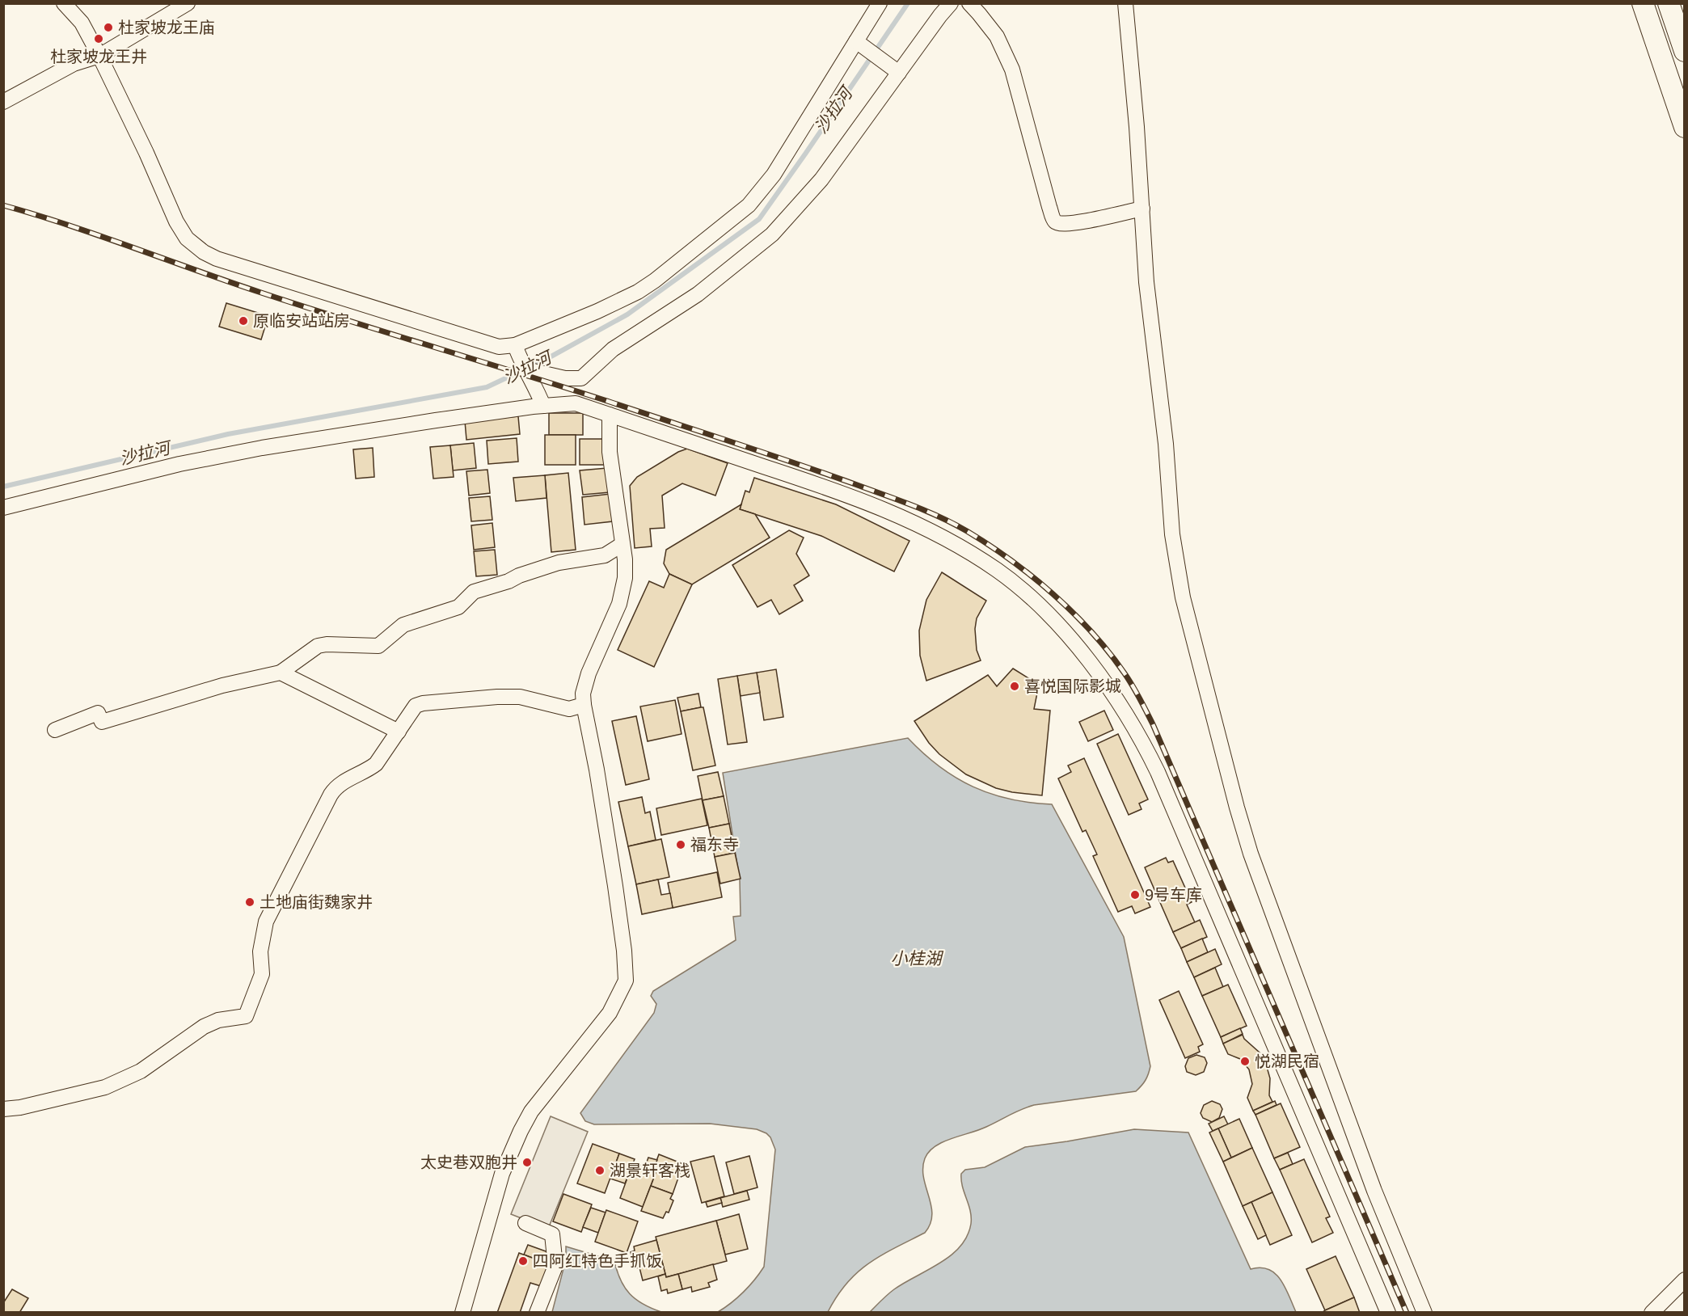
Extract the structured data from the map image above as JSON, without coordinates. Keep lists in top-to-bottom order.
{
  "water": ["沙拉河", "小桂湖"],
  "places": [
    "杜家坡龙王庙",
    "杜家坡龙王井",
    "原临安站站房",
    "喜悦国际影城",
    "福东寺",
    "9号车库",
    "土地庙街魏家井",
    "悦湖民宿",
    "太史巷双胞井",
    "湖景轩客栈",
    "四阿红特色手抓饭"
  ]
}
